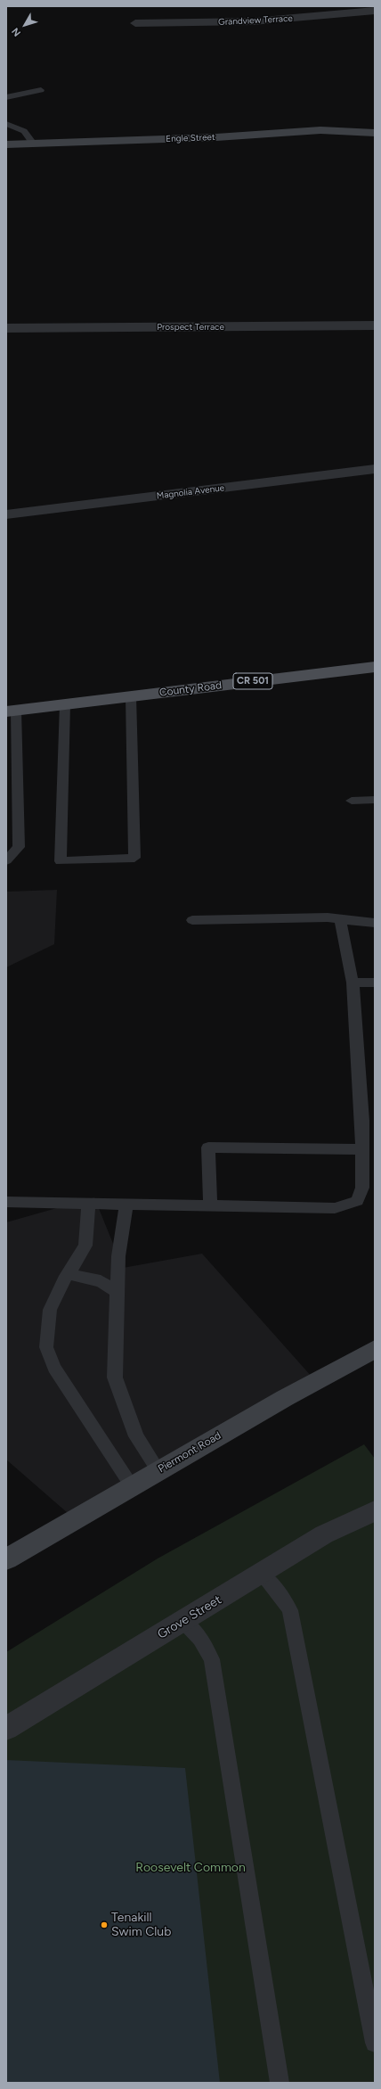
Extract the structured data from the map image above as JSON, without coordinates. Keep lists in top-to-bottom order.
{
  "streets": {
    "main road": ["CR 501", "County Road"],
    "street": [
      "Grandview Terrace",
      "Engle Street",
      "Prospect Terrace",
      "Magnolia Avenue",
      "Piermont Road",
      "Grove Street"
    ]
  },
  "parks": ["Roosevelt Common"],
  "places": ["Tenakill Swim Club"],
  "north": "bottom left"
}
